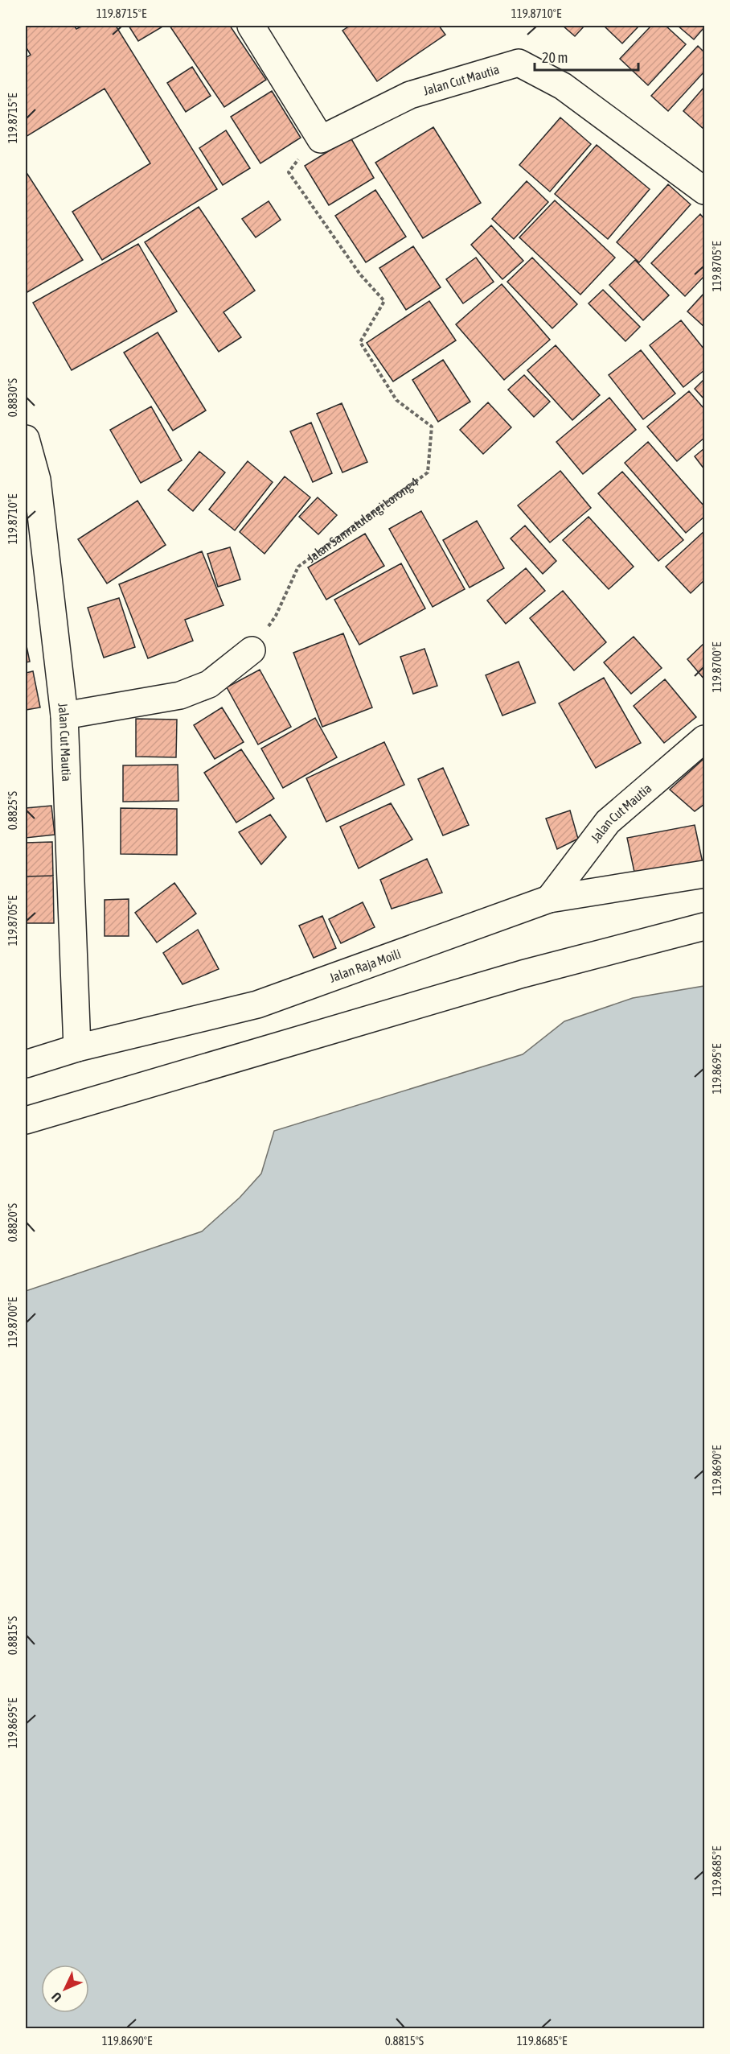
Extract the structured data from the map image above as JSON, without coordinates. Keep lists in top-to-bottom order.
{
  "streets": {
    "street": ["Jalan Cut Mautia", "Jalan Raja Moili"],
    "path": ["Jalan Samratulangi Lorong 4"]
  },
  "crossings": [
    ["Jalan Cut Mautia", "Jalan Samratulangi Lorong 4"],
    ["Jalan Cut Mautia", "Jalan Raja Moili"]
  ],
  "scale_bar": "20 m",
  "north": "bottom left",
  "coordinates": [
    "119.8715°E",
    "119.8710°E",
    "119.8705°E",
    "0.8830°S",
    "119.8700°E",
    "0.8825°S",
    "119.8695°E",
    "0.8820°S",
    "119.8690°E",
    "0.8815°S",
    "119.8685°E"
  ]
}
